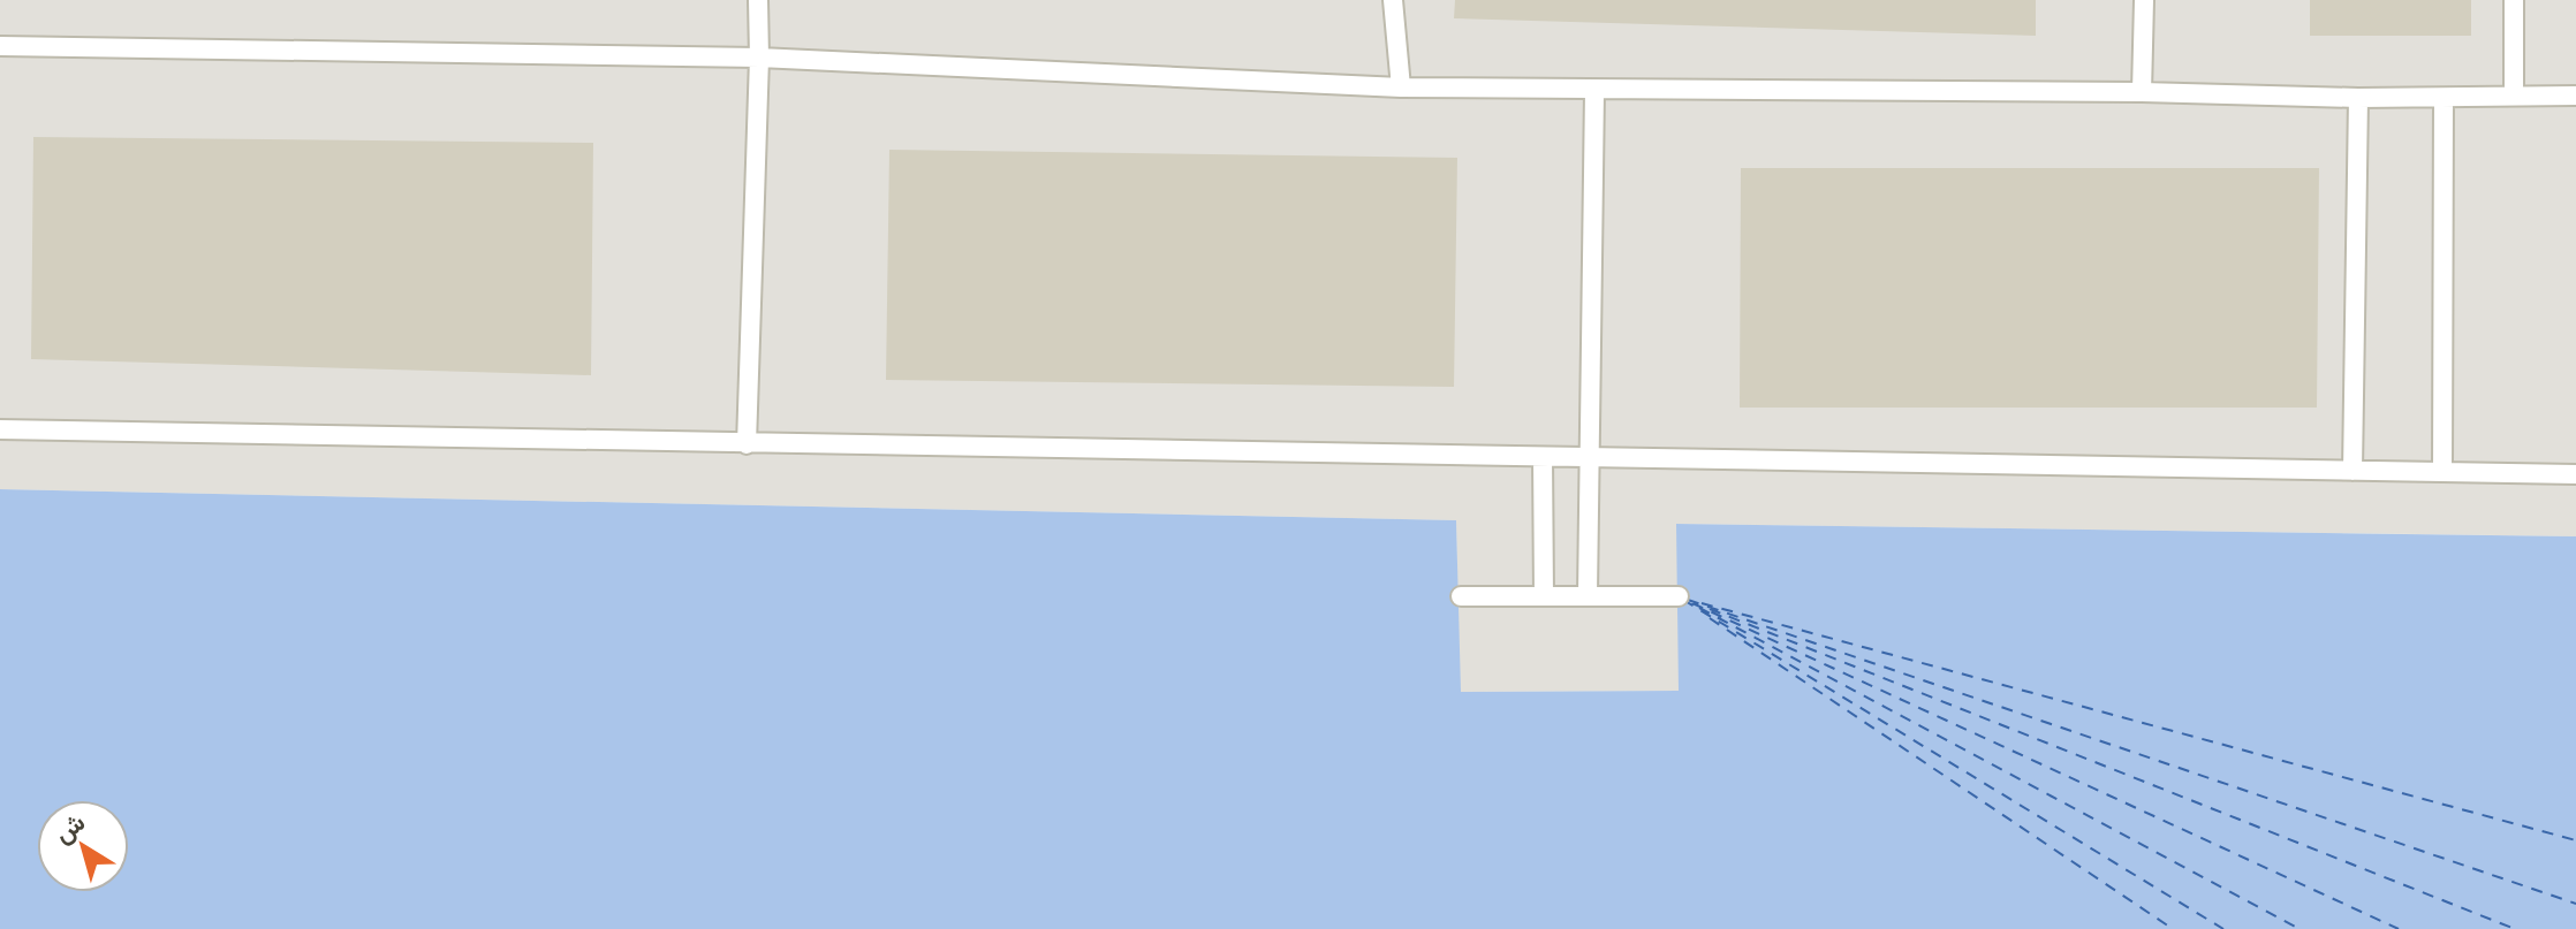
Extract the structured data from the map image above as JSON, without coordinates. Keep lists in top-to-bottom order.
{
  "north": "top left"
}
